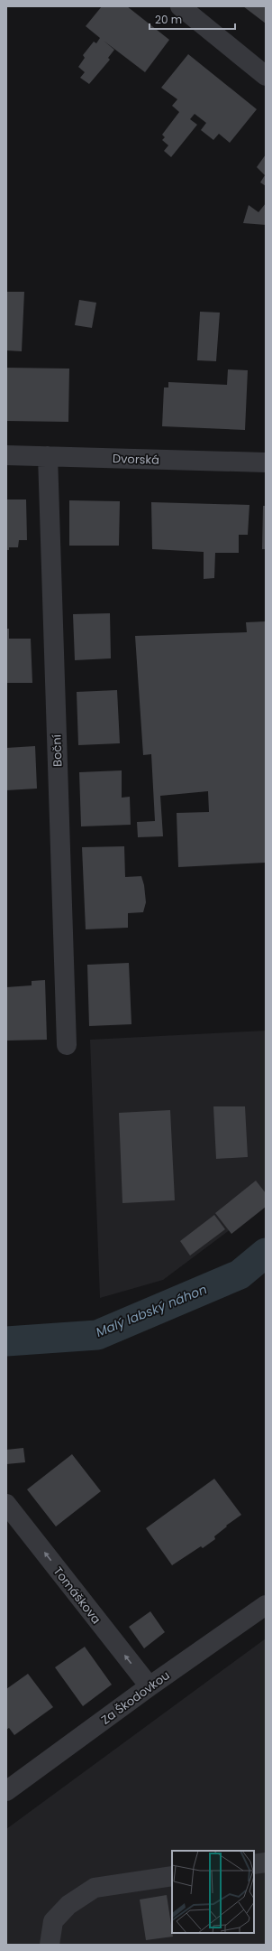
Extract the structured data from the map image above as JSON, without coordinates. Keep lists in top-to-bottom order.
{
  "streets": {
    "street": [
      "Dvorská",
      "Boční",
      "Tomáškova",
      "Za Škodovkou"
    ]
  },
  "crossings": [
    ["Dvorská", "Boční"],
    ["Tomáškova", "Za Škodovkou"]
  ],
  "one_way": ["Tomáškova"],
  "water": ["Malý labský náhon"],
  "scale_bar": "20 m"
}
